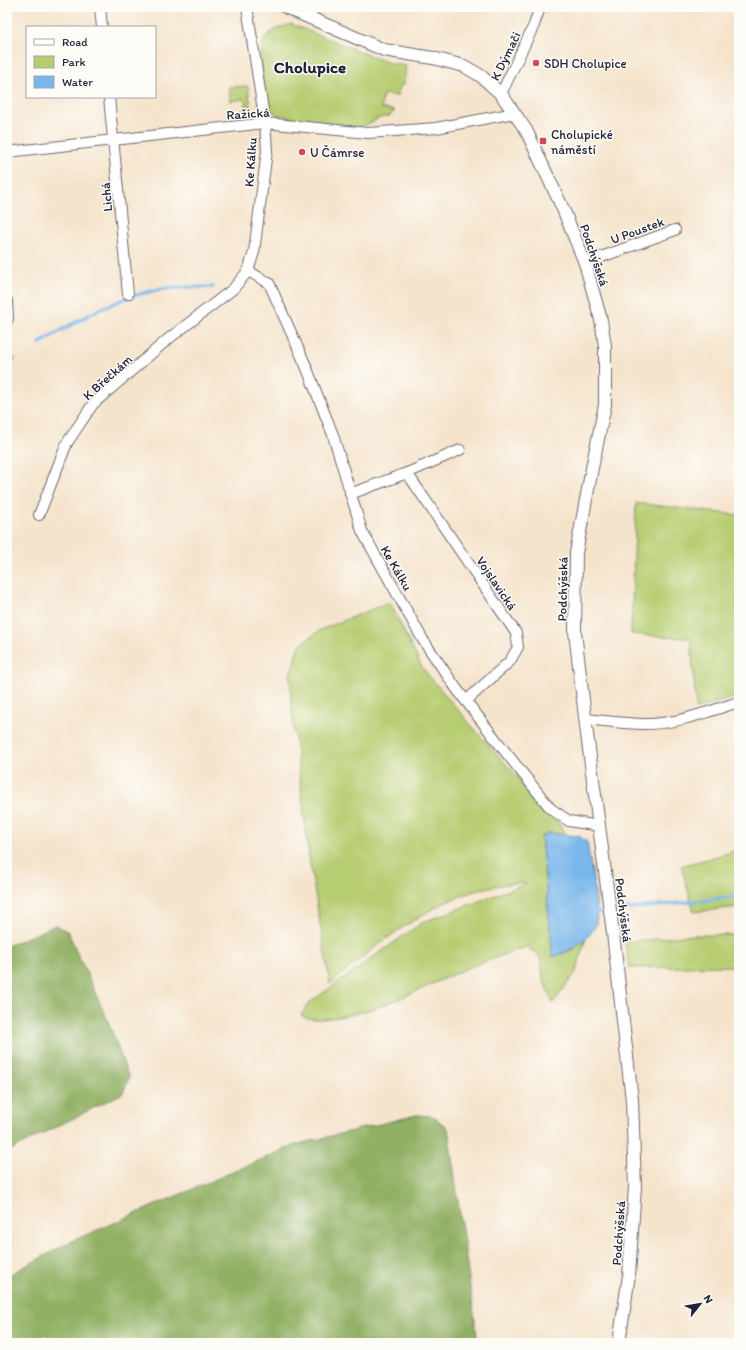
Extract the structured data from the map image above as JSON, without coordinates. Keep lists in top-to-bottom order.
{
  "streets": {
    "street": [
      "K Dýmači",
      "Ražická",
      "Ke Kálku",
      "Lichá",
      "U Poustek",
      "Podchýšská",
      "K Břečkám",
      "Vojslavická"
    ]
  },
  "crossings": [
    ["K Dýmači", "Podchýšská"],
    ["Ražická", "Ke Kálku"],
    ["Ražická", "Lichá"],
    ["Ražická", "Podchýšská"],
    ["Ke Kálku", "Podchýšská"],
    ["Ke Kálku", "K Břečkám"],
    ["Ke Kálku", "Vojslavická"],
    ["U Poustek", "Podchýšská"]
  ],
  "districts": ["Cholupice"],
  "places": {
    "other": ["SDH Cholupice", "U Čámrse"],
    "transit": ["Cholupické náměstí"]
  },
  "legend": ["Road", "Park", "Water"],
  "north": "top right"
}
